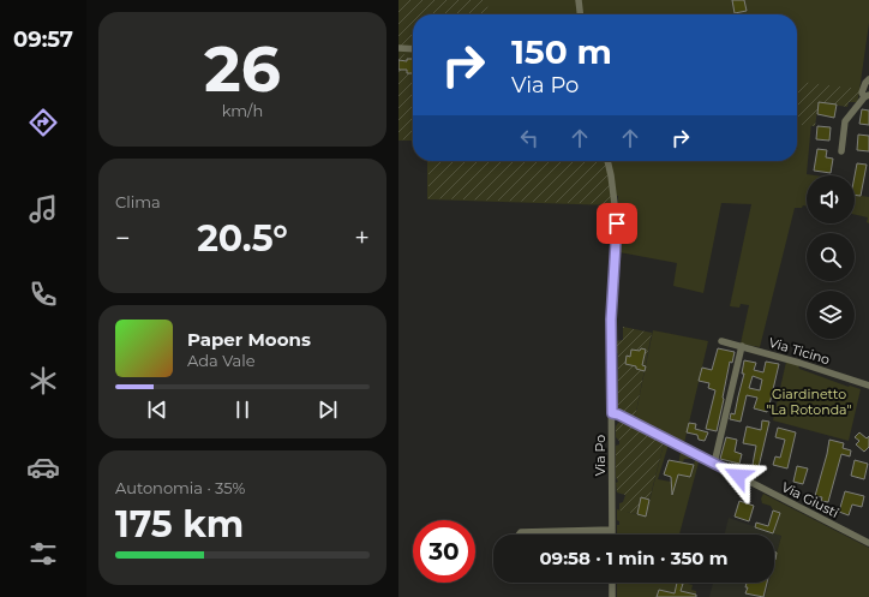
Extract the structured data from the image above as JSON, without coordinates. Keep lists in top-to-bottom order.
{
  "streets": {
    "street": ["Via Ticino", "Via Po", "Via Giusti"]
  },
  "crossings": [
    ["Via Po", "Via Giusti"]
  ],
  "parks": ["Giardinetto \"La Rotonda\""],
  "page": {
    "tabs": "09:57",
    "tile": [
      ["26", "km/h"],
      "Clima",
      ["Autonomia · 35%", "175 km"]
    ],
    "turn": ["150 m", "Via Po"],
    "heat": ["−", "20.5°", "+"],
    "song": ["Paper Moons", "Ada Vale"],
    "limit": "30",
    "trip": "09:58 · 1 min · 350 m"
  }
}
